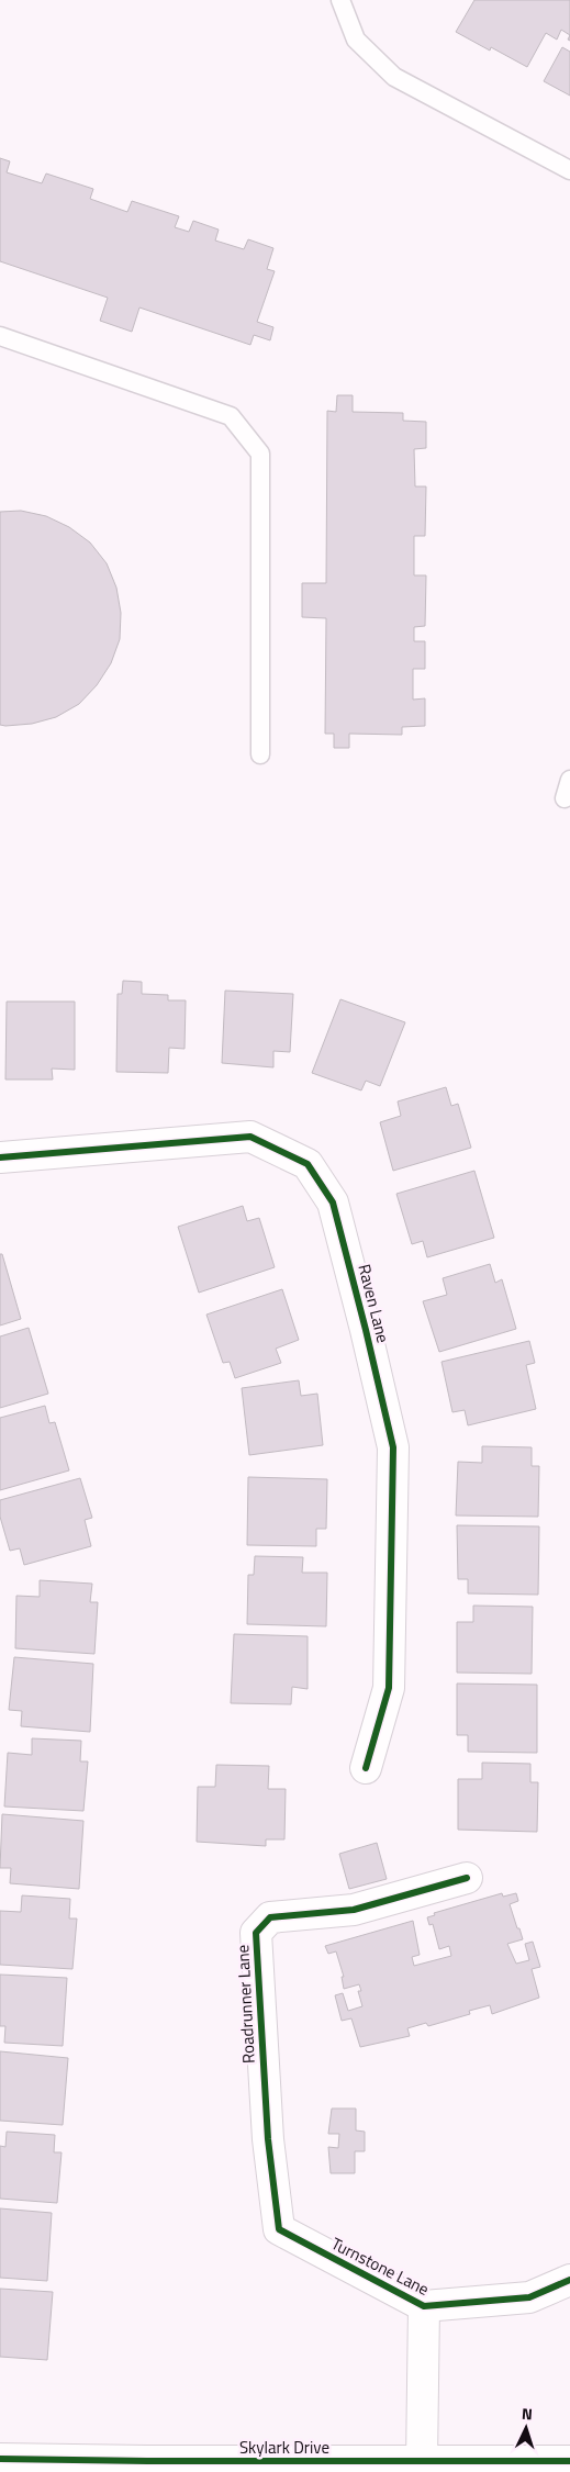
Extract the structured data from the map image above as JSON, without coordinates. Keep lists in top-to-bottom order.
{
  "streets": {
    "street": [
      "Raven Lane",
      "Roadrunner Lane",
      "Turnstone Lane",
      "Skylark Drive"
    ]
  },
  "crossings": [
    ["Roadrunner Lane", "Turnstone Lane"],
    ["Turnstone Lane", "Skylark Drive"]
  ],
  "north": "top"
}
